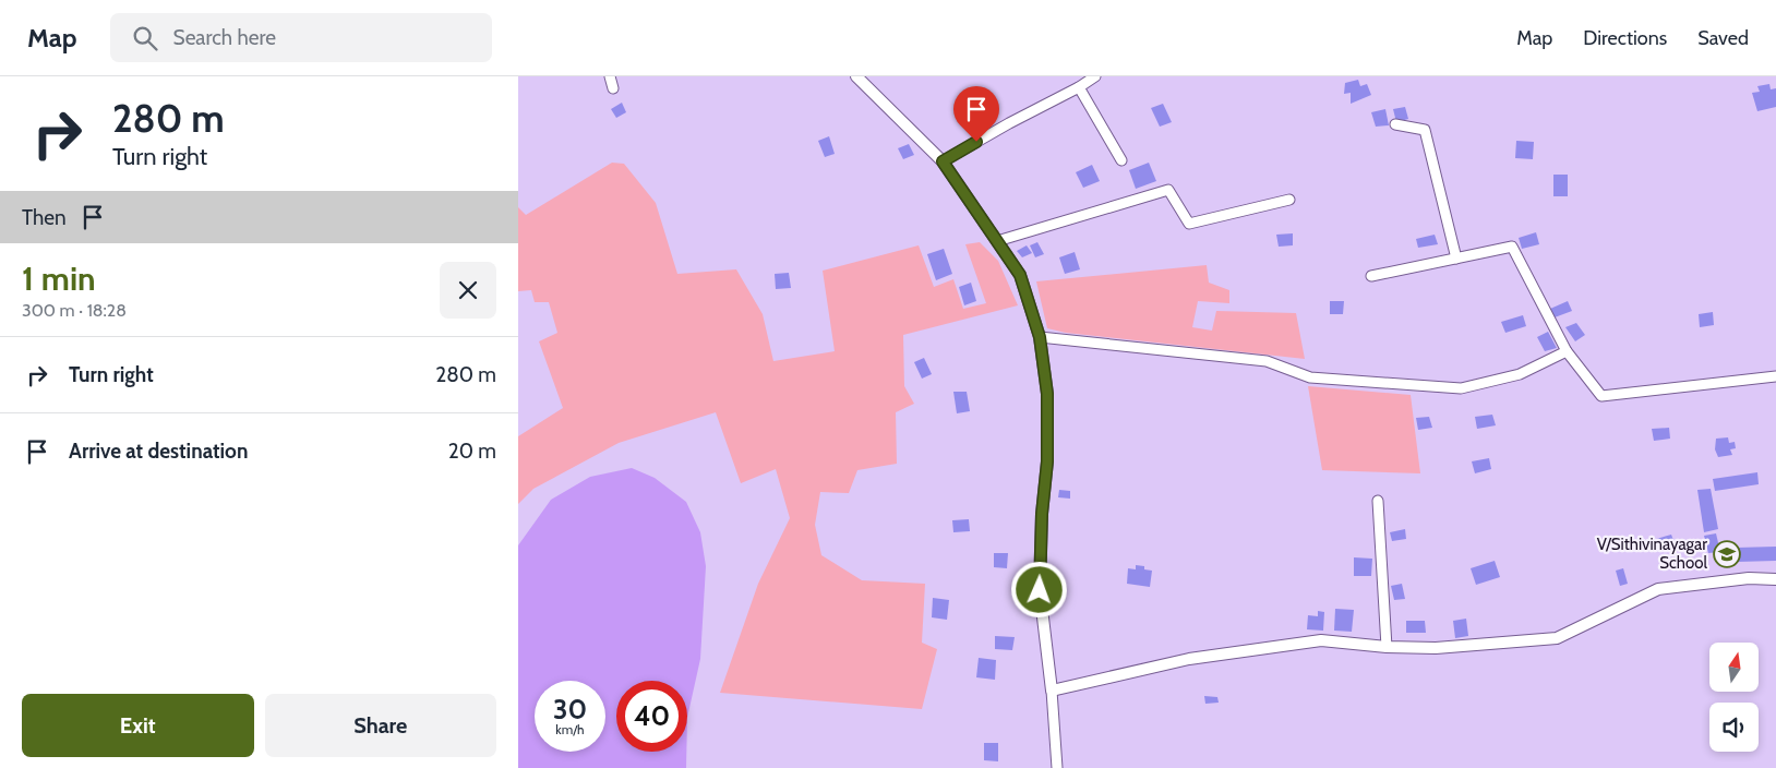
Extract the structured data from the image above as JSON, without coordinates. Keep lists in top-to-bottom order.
{
  "places": {
    "school or university": ["V/Sithivinayagar School"]
  },
  "north": "top",
  "page": {
    "header": "Map",
    "search": "Search here",
    "nav": ["Map", "Directions", "Saved"],
    "turn": ["280 m", "Turn right"],
    "then": "Then",
    "heading": ["1 min", "300 m · 18:28"],
    "list": [
      {
        "name": "Turn right",
        "value": "280 m"
      },
      {
        "name": "Arrive at destination",
        "value": "20 m"
      }
    ],
    "speed": "30 km/h",
    "limit": "40",
    "buttons": ["Exit", "Share"]
  }
}
